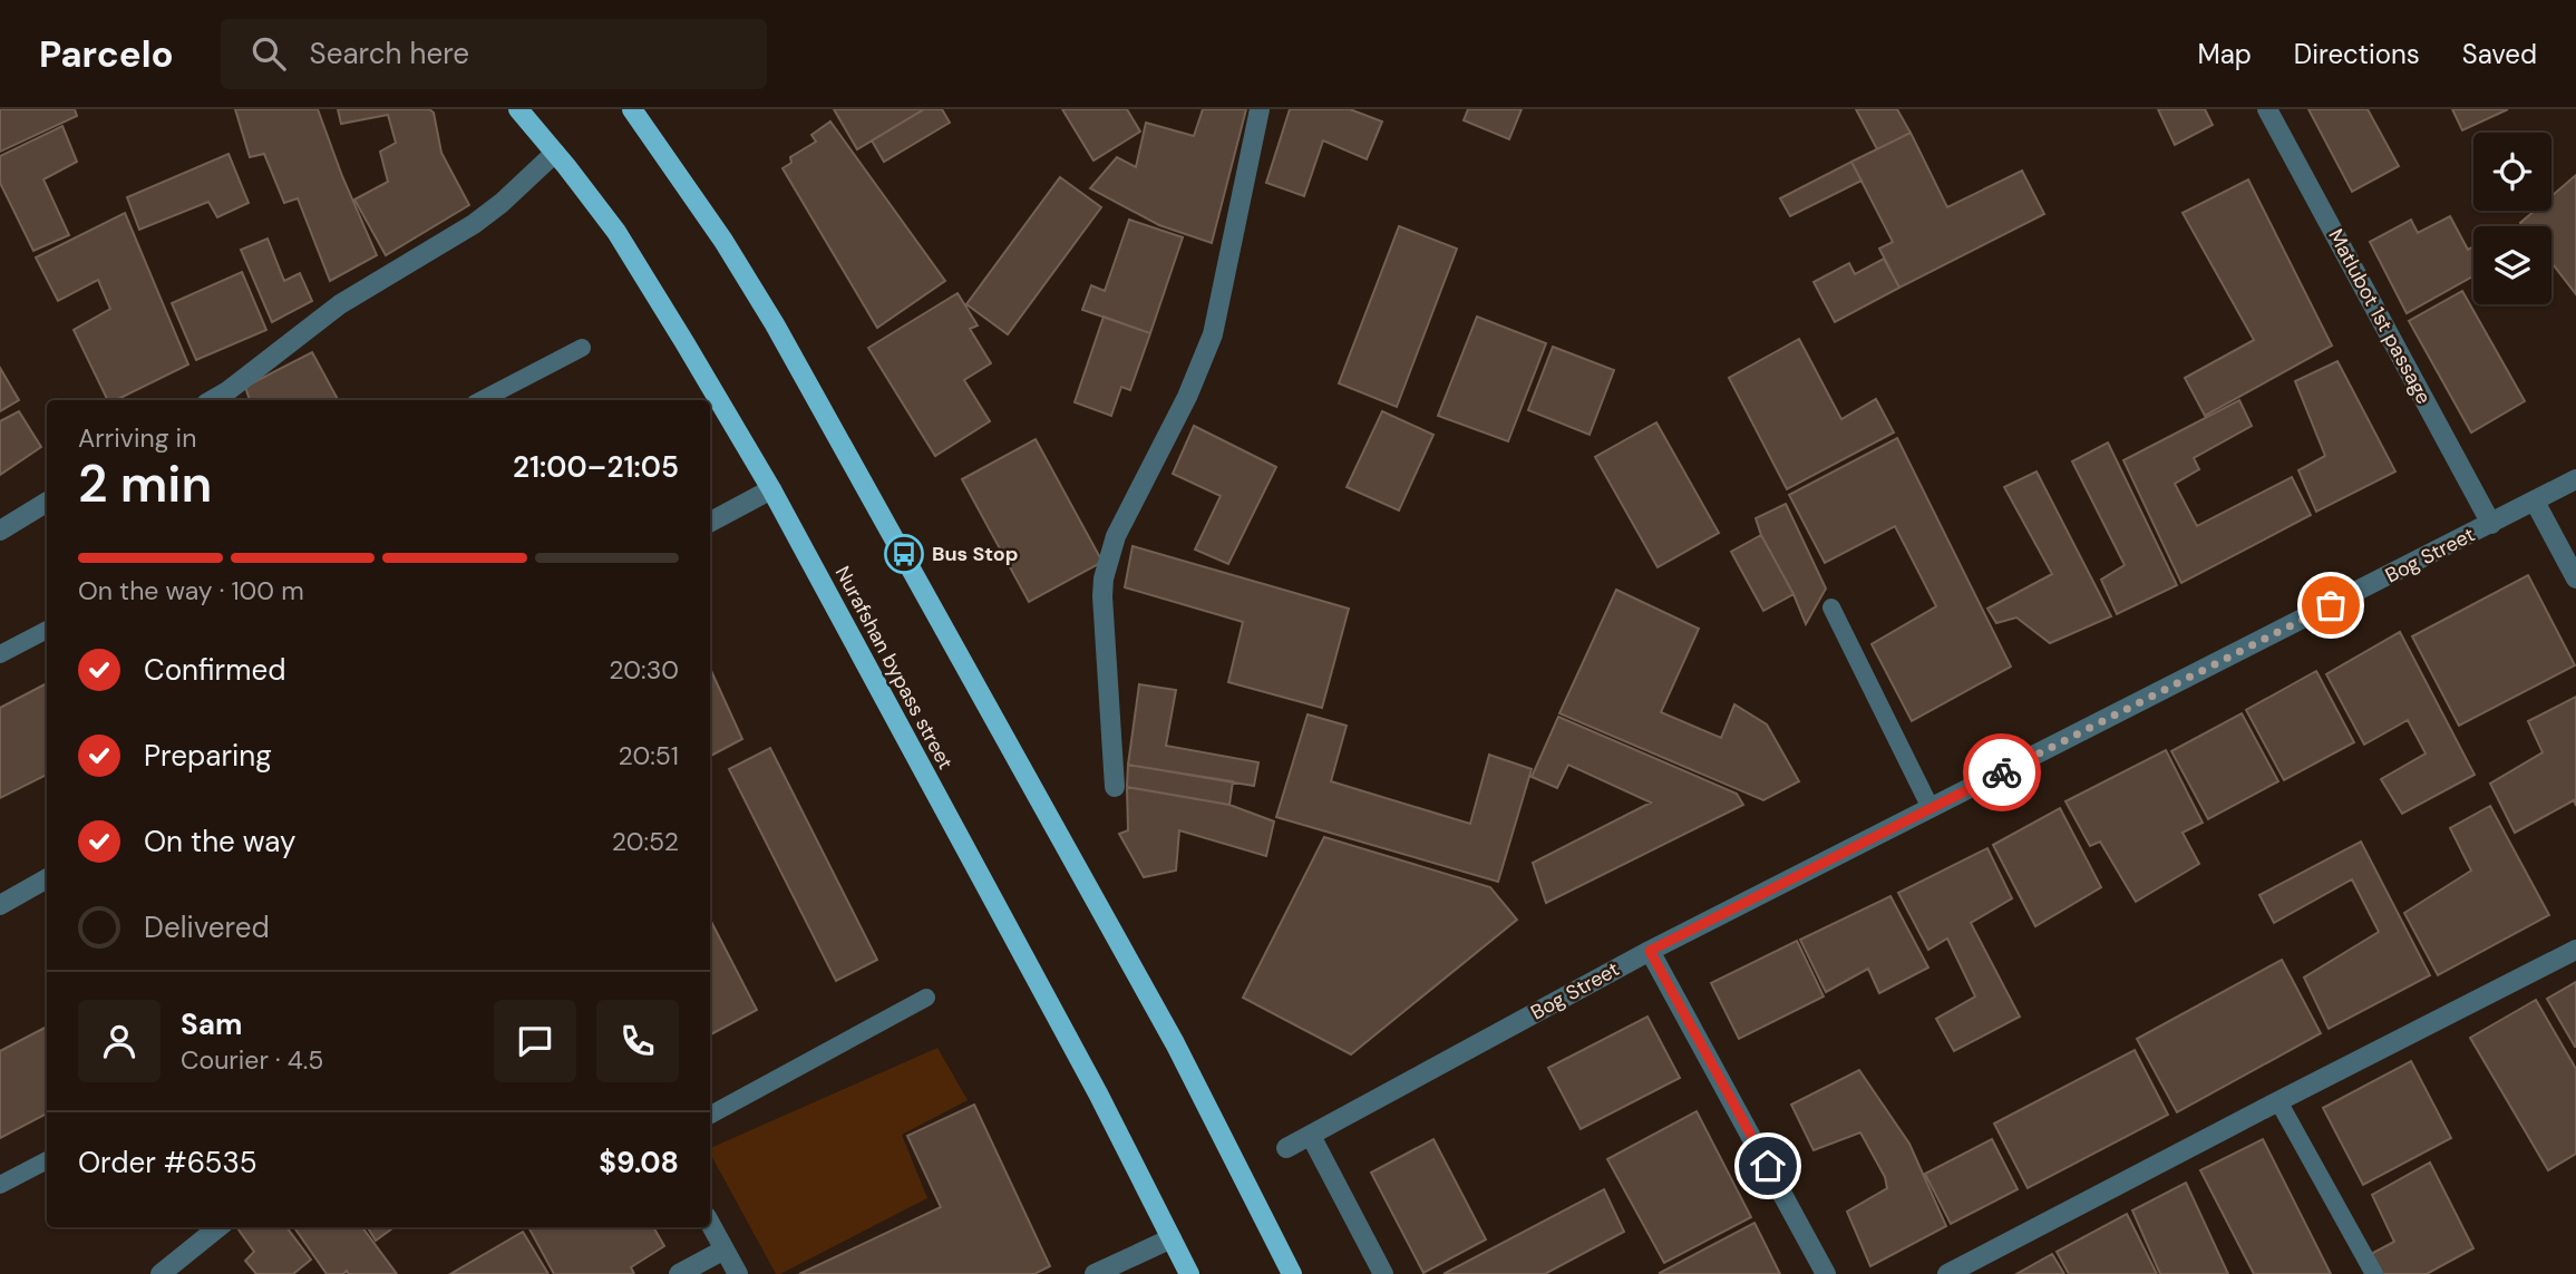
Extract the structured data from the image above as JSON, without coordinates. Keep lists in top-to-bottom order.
{
  "streets": {
    "main road": ["Nurafshan bypass street"],
    "street": ["Matlubot 1st passage", "Bog Street"]
  },
  "crossings": [
    ["Matlubot 1st passage", "Bog Street"]
  ],
  "places": {
    "bus stop": ["Bus Stop"]
  },
  "page": {
    "header": "Parcelo",
    "search": "Search here",
    "nav": ["Map", "Directions", "Saved"],
    "heading": ["2 min", "Arriving in", "21:00–21:05"],
    "panel": [
      "Sam",
      "Courier · 4.5",
      "Order #6535",
      "$9.08"
    ],
    "bar": "On the way · 100 m",
    "list": [
      ["Confirmed", "20:30"],
      ["Preparing", "20:51"],
      ["On the way", "20:52"],
      "Delivered"
    ]
  }
}
